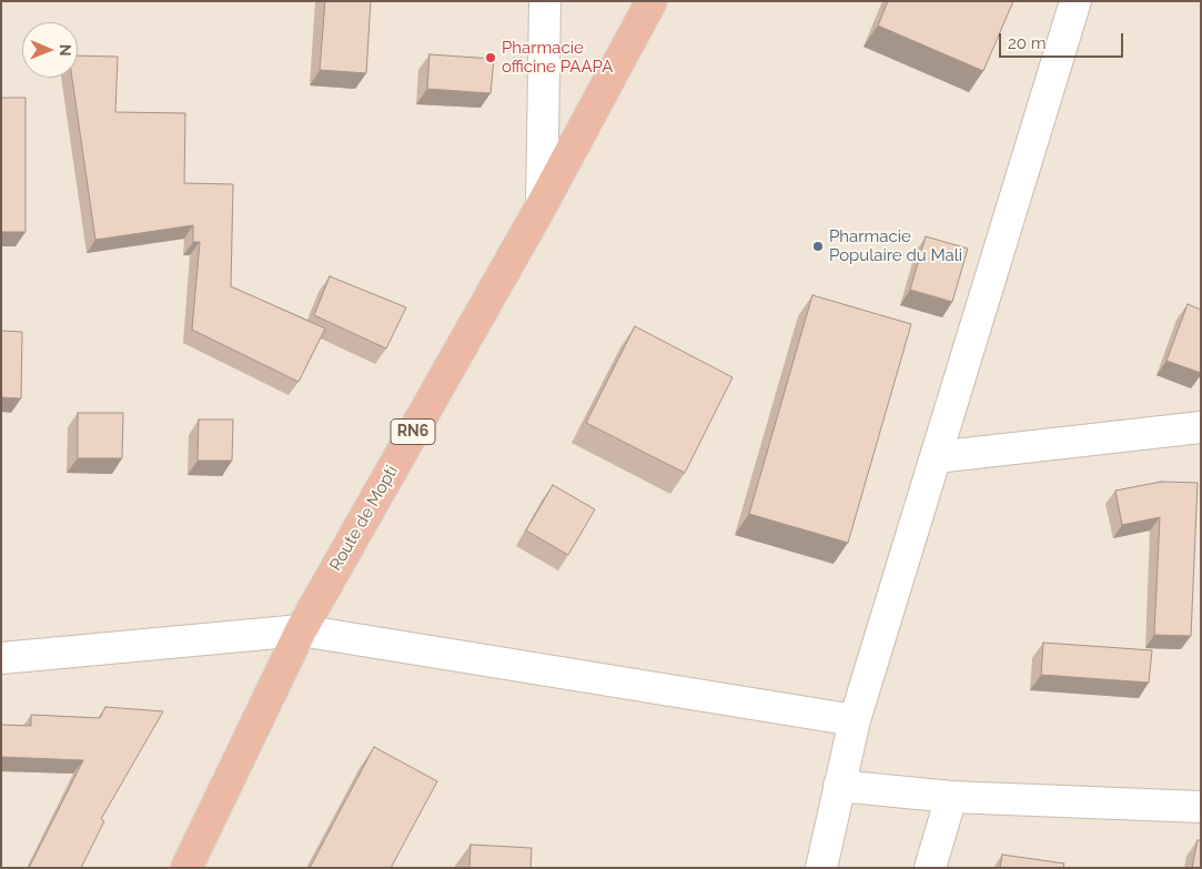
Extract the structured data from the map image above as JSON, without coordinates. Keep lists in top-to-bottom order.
{
  "streets": {
    "highway": ["RN6", "Route de Mopti"]
  },
  "places": ["Pharmacie officine PAAPA", "Pharmacie Populaire du Mali"],
  "scale_bar": "20 m",
  "north": "right"
}
